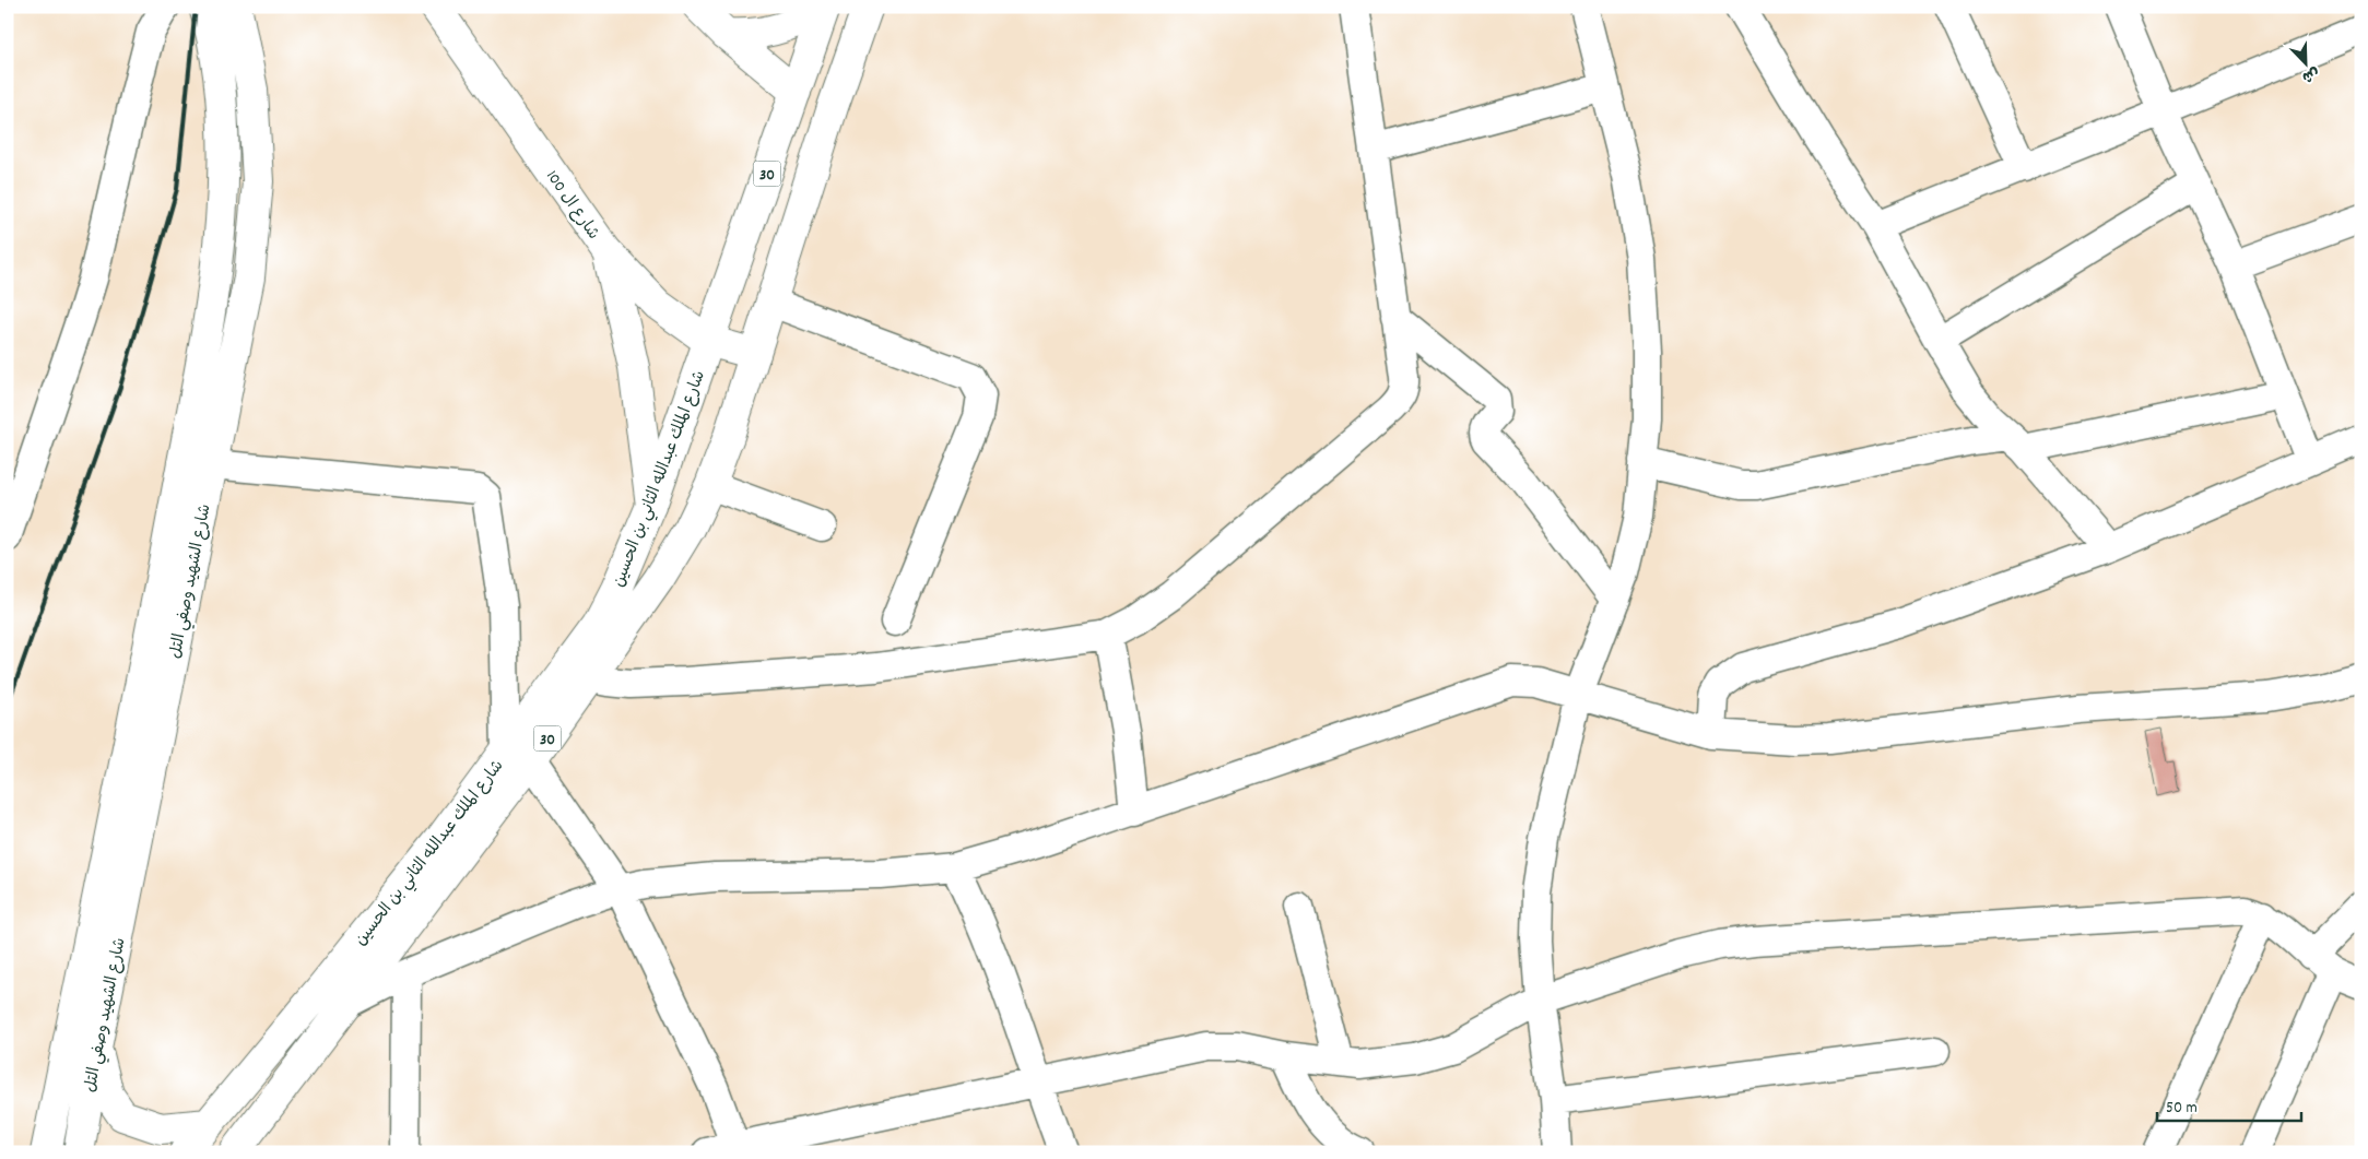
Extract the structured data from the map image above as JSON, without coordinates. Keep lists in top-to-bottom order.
{
  "streets": {
    "main road": [
      "30",
      "شارع ال 100",
      "شارع الملك عبدالله الثاني بن الحسين",
      "شارع الشهيد وصفي التل"
    ]
  },
  "crossings": [
    ["شارع ال 100", "شارع الملك عبدالله الثاني بن الحسين"]
  ],
  "scale_bar": "50 m",
  "north": "bottom right"
}
